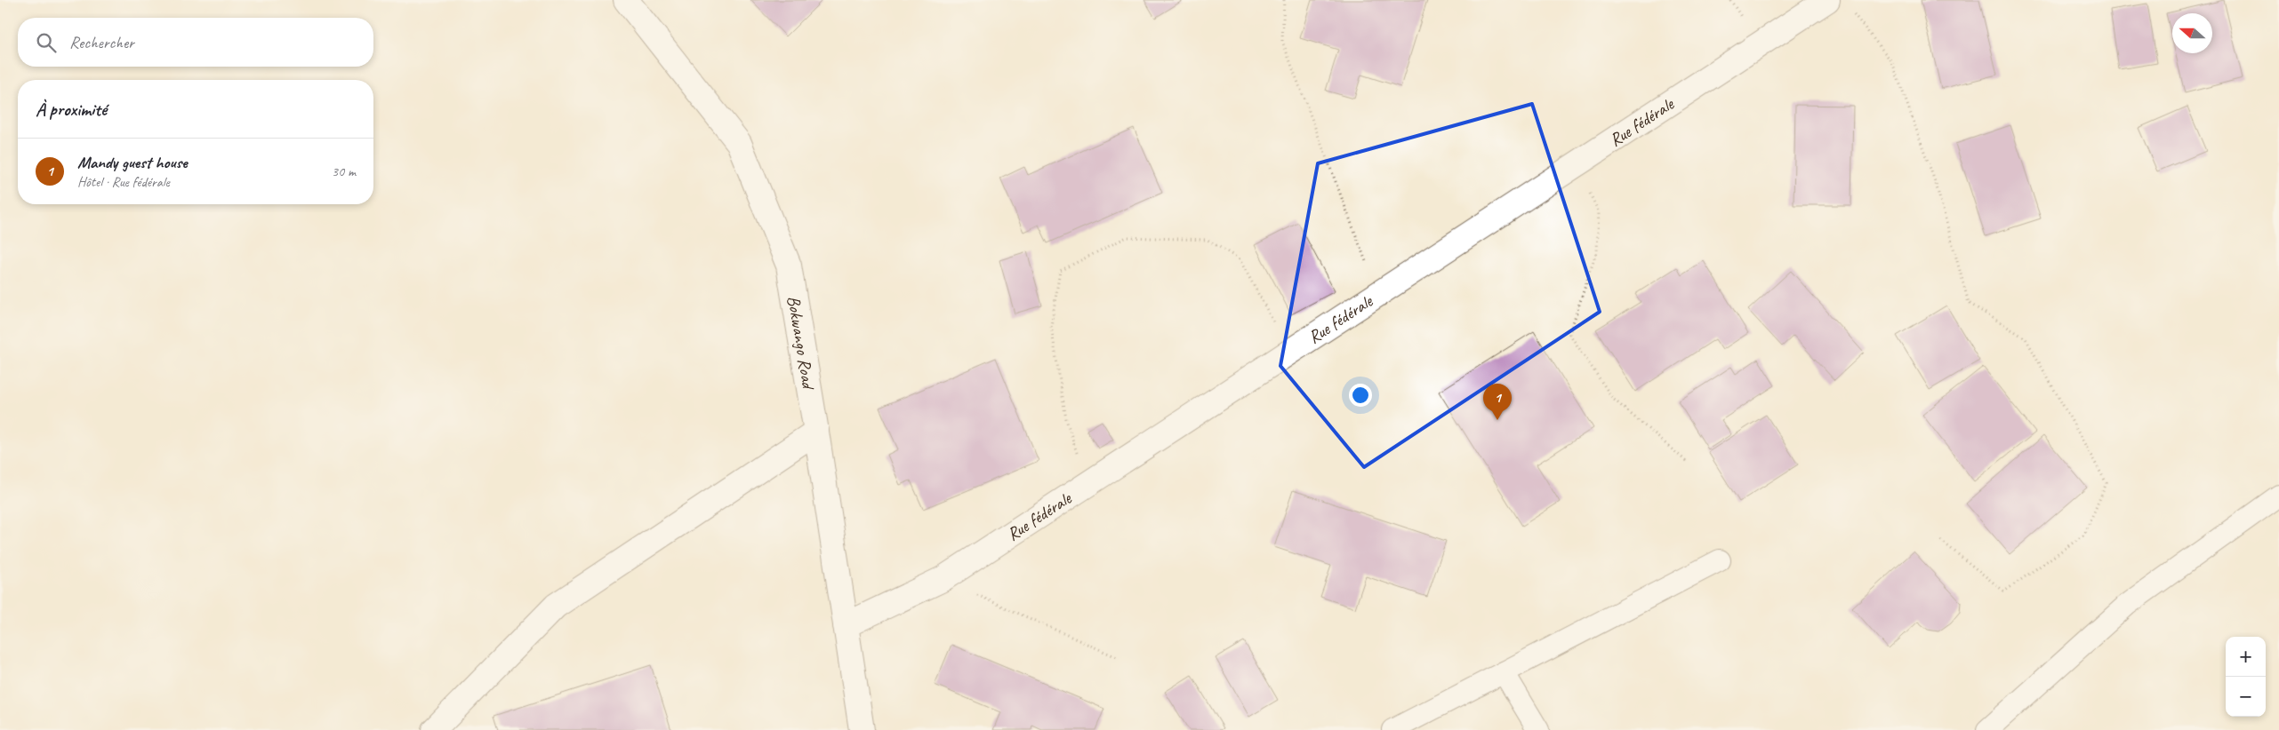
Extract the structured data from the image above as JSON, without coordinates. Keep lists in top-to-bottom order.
{
  "streets": {
    "street": ["Rue fédérale", "Bokwango Road"]
  },
  "crossings": [
    ["Rue fédérale", "Bokwango Road"]
  ],
  "north": "left",
  "page": {
    "search": "Rechercher",
    "heading": "À proximité",
    "list": [
      {
        "mark": "1",
        "name": "Mandy guest house",
        "note": "Hôtel · Rue fédérale",
        "value": "30 m"
      }
    ],
    "pins": "1",
    "map_buttons": ["+", "−"]
  }
}
